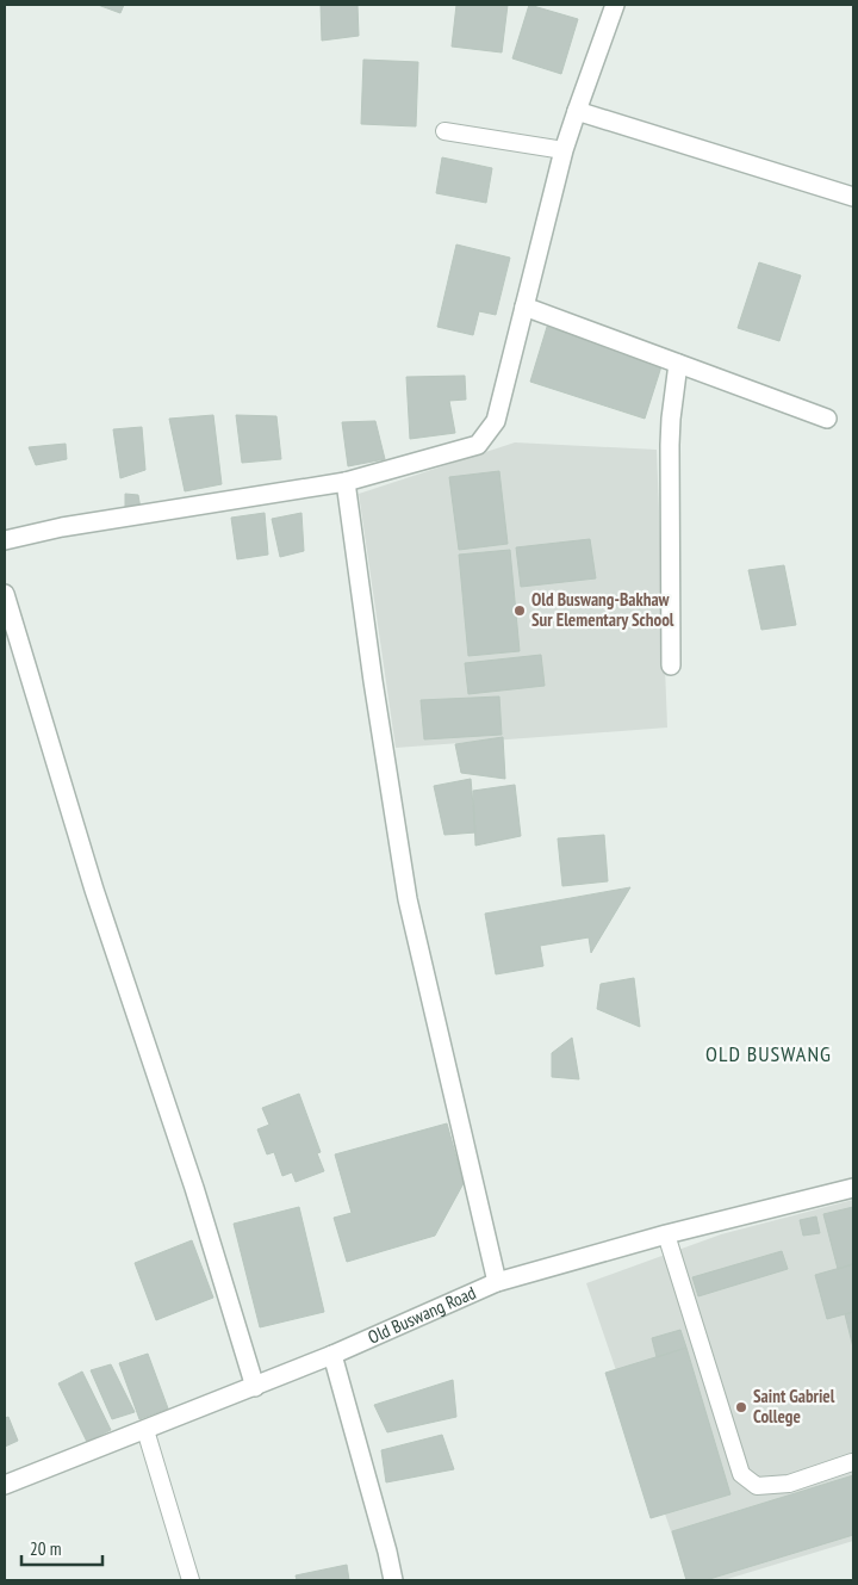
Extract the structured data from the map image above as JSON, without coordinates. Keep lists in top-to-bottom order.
{
  "streets": {
    "street": ["Old Buswang Road"]
  },
  "districts": ["OLD BUSWANG"],
  "places": ["Old Buswang-Bakhaw Sur Elementary School", "Saint Gabriel College"],
  "scale_bar": "20 m"
}
